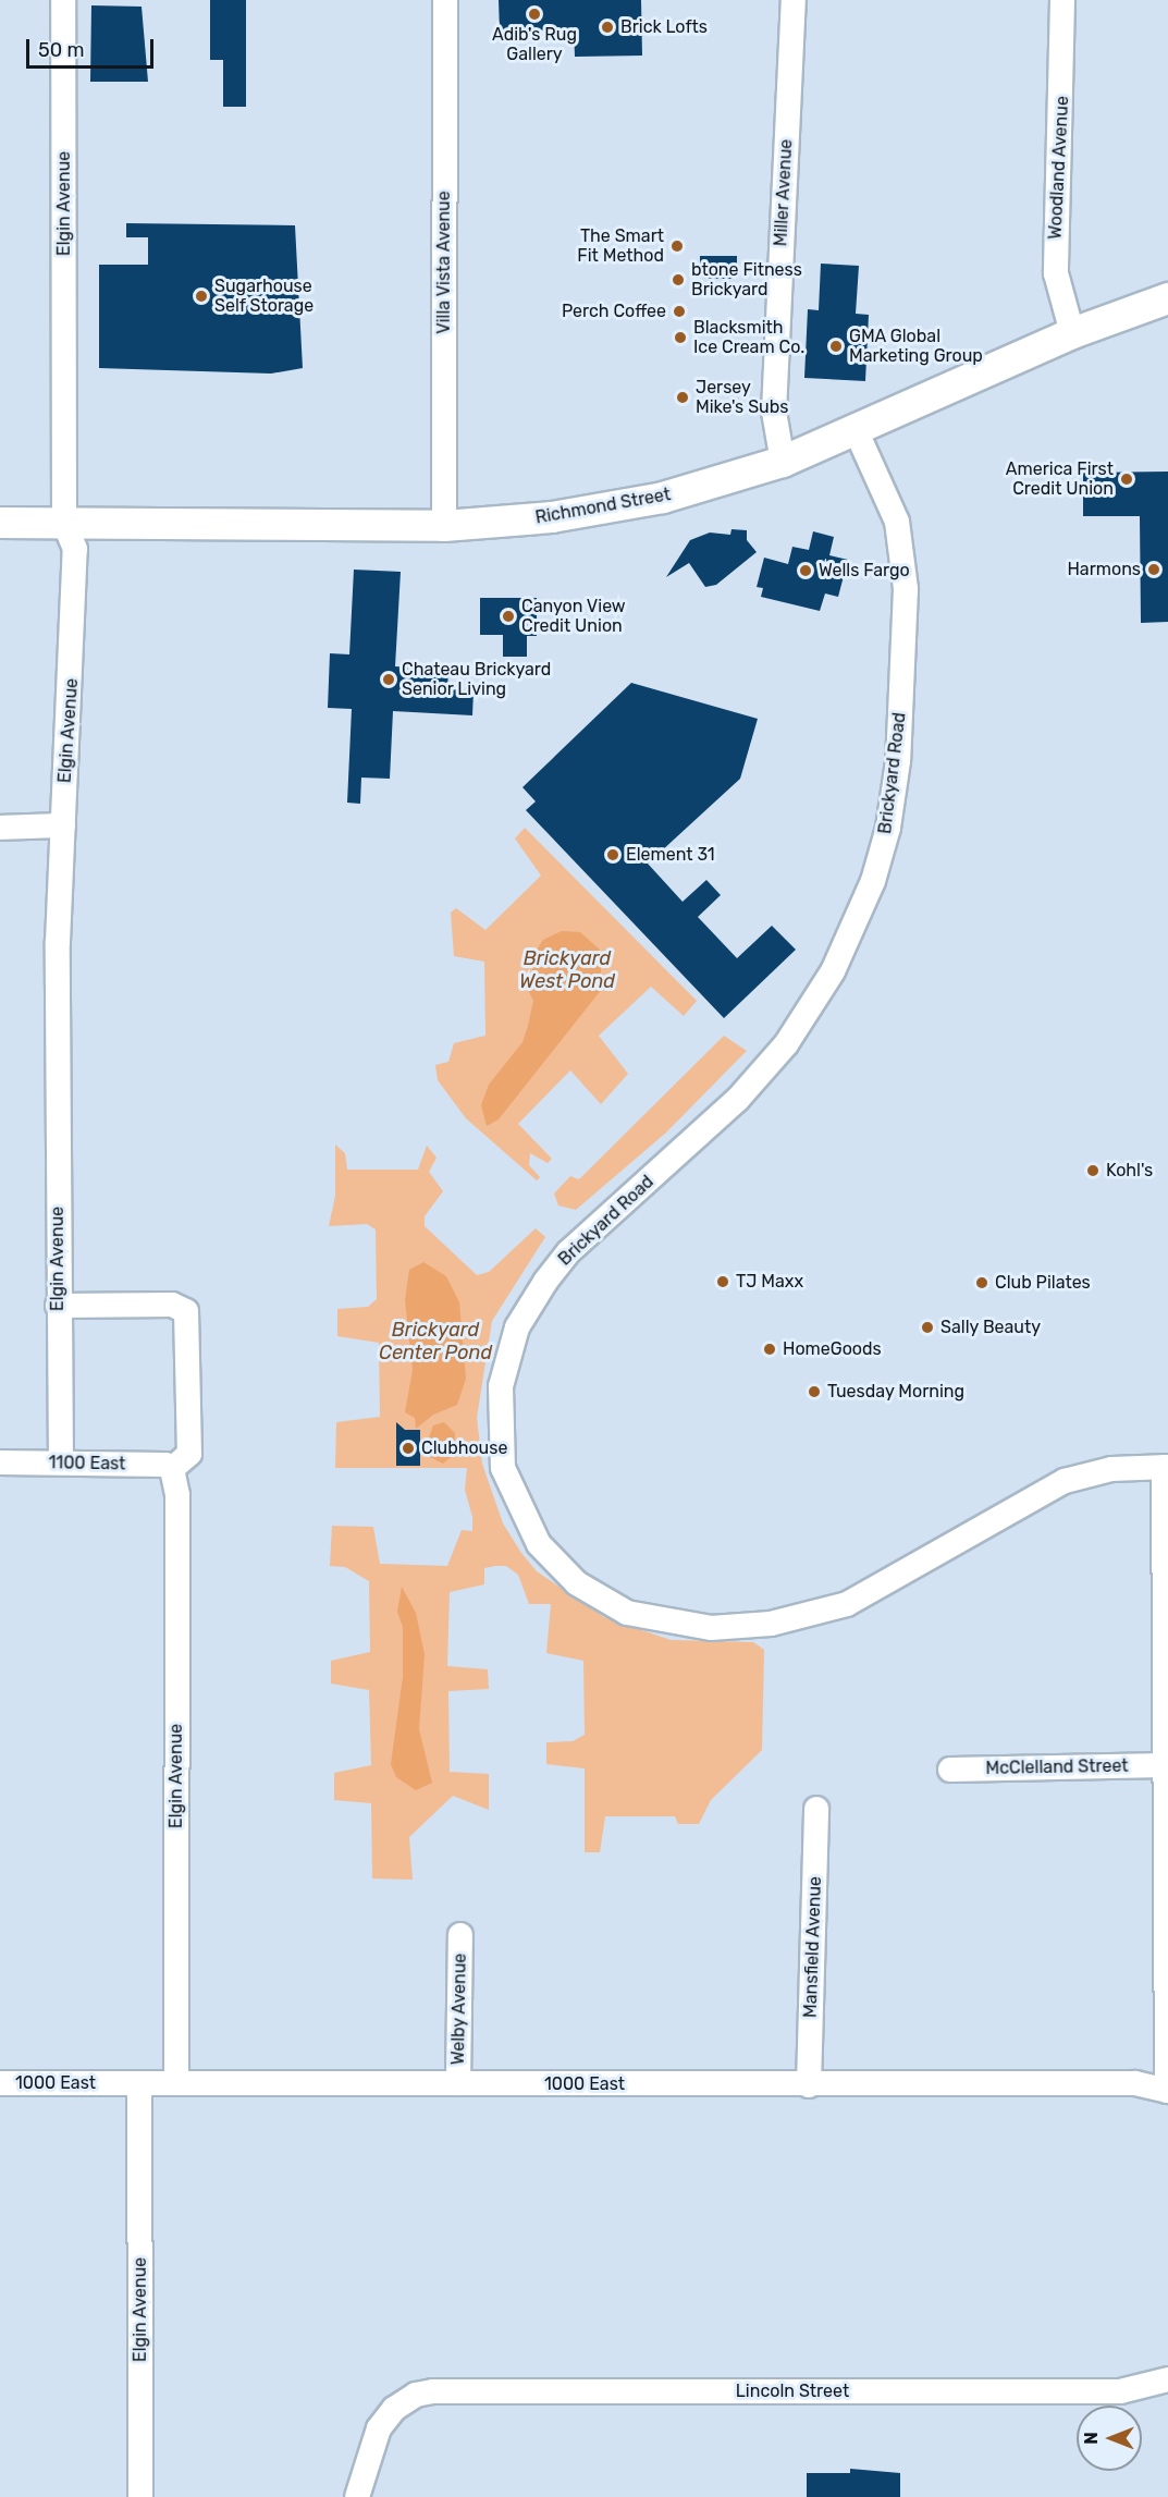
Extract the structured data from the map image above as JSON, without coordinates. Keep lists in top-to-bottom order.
{
  "streets": {
    "main road": ["Richmond Street"],
    "street": [
      "Woodland Avenue",
      "Miller Avenue",
      "Elgin Avenue",
      "Villa Vista Avenue",
      "Brickyard Road",
      "1100 East",
      "McClelland Street",
      "Mansfield Avenue",
      "Welby Avenue",
      "1000 East",
      "Lincoln Street"
    ]
  },
  "crossings": [
    ["Woodland Avenue", "Richmond Street"],
    ["Miller Avenue", "Richmond Street"],
    ["Elgin Avenue", "Richmond Street"],
    ["Elgin Avenue", "1100 East"],
    ["Elgin Avenue", "1000 East"],
    ["Villa Vista Avenue", "Richmond Street"],
    ["Richmond Street", "Brickyard Road"],
    ["Mansfield Avenue", "1000 East"],
    ["Welby Avenue", "1000 East"]
  ],
  "water": ["Brickyard West Pond", "Brickyard Center Pond"],
  "places": [
    "Adib's Rug Gallery",
    "Brick Lofts",
    "The Smart Fit Method",
    "btone Fitness Brickyard",
    "Sugarhouse Self Storage",
    "Perch Coffee",
    "Blacksmith Ice Cream Co.",
    "GMA Global Marketing Group",
    "Jersey Mike's Subs",
    "America First Credit Union",
    "Harmons",
    "Wells Fargo",
    "Canyon View Credit Union",
    "Chateau Brickyard Senior Living",
    "Element 31",
    "Kohl's",
    "TJ Maxx",
    "Club Pilates",
    "Sally Beauty",
    "HomeGoods",
    "Tuesday Morning",
    "Clubhouse"
  ],
  "scale_bar": "50 m",
  "north": "left"
}
